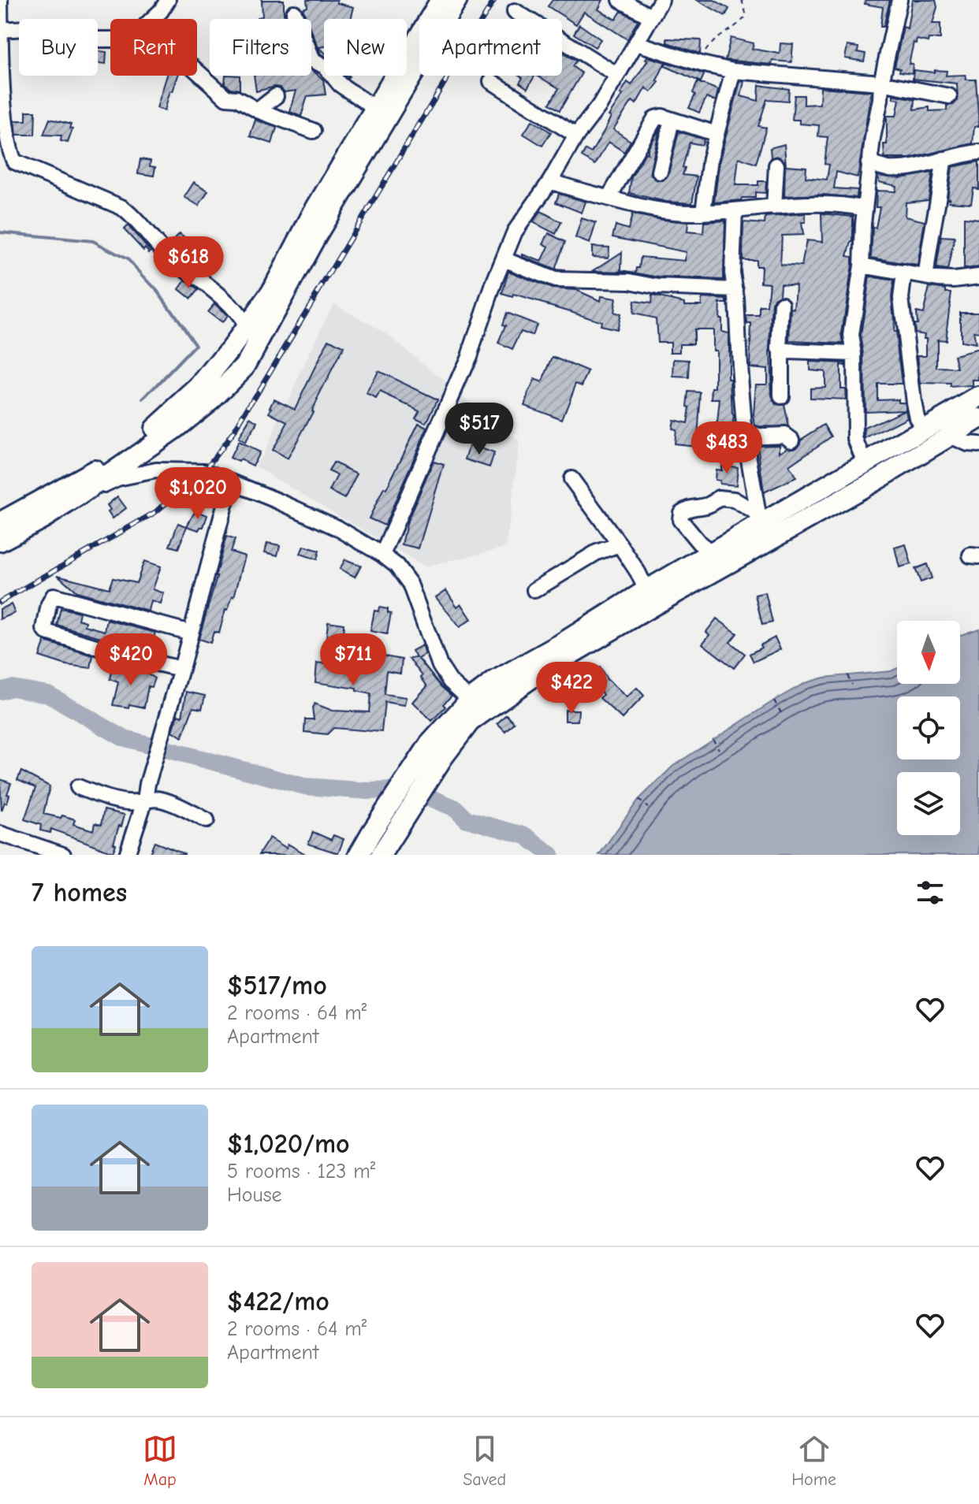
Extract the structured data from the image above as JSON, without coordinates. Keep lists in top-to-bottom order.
{
  "north": "bottom",
  "page": {
    "chip": [
      "Buy",
      "Rent",
      "Filters",
      "New",
      "Apartment"
    ],
    "price": [
      "$618",
      "$517",
      "$483",
      "$1,020",
      "$420",
      "$711",
      "$422"
    ],
    "heading": "7 homes",
    "list": [
      {
        "name": "$517/mo",
        "note": "2 rooms · 64 m² · Apartment"
      },
      {
        "name": "$1,020/mo",
        "note": "5 rooms · 123 m² · House"
      },
      {
        "name": "$422/mo",
        "note": "2 rooms · 64 m² · Apartment"
      }
    ],
    "tabs": ["Map", "Saved", "Home"]
  }
}
